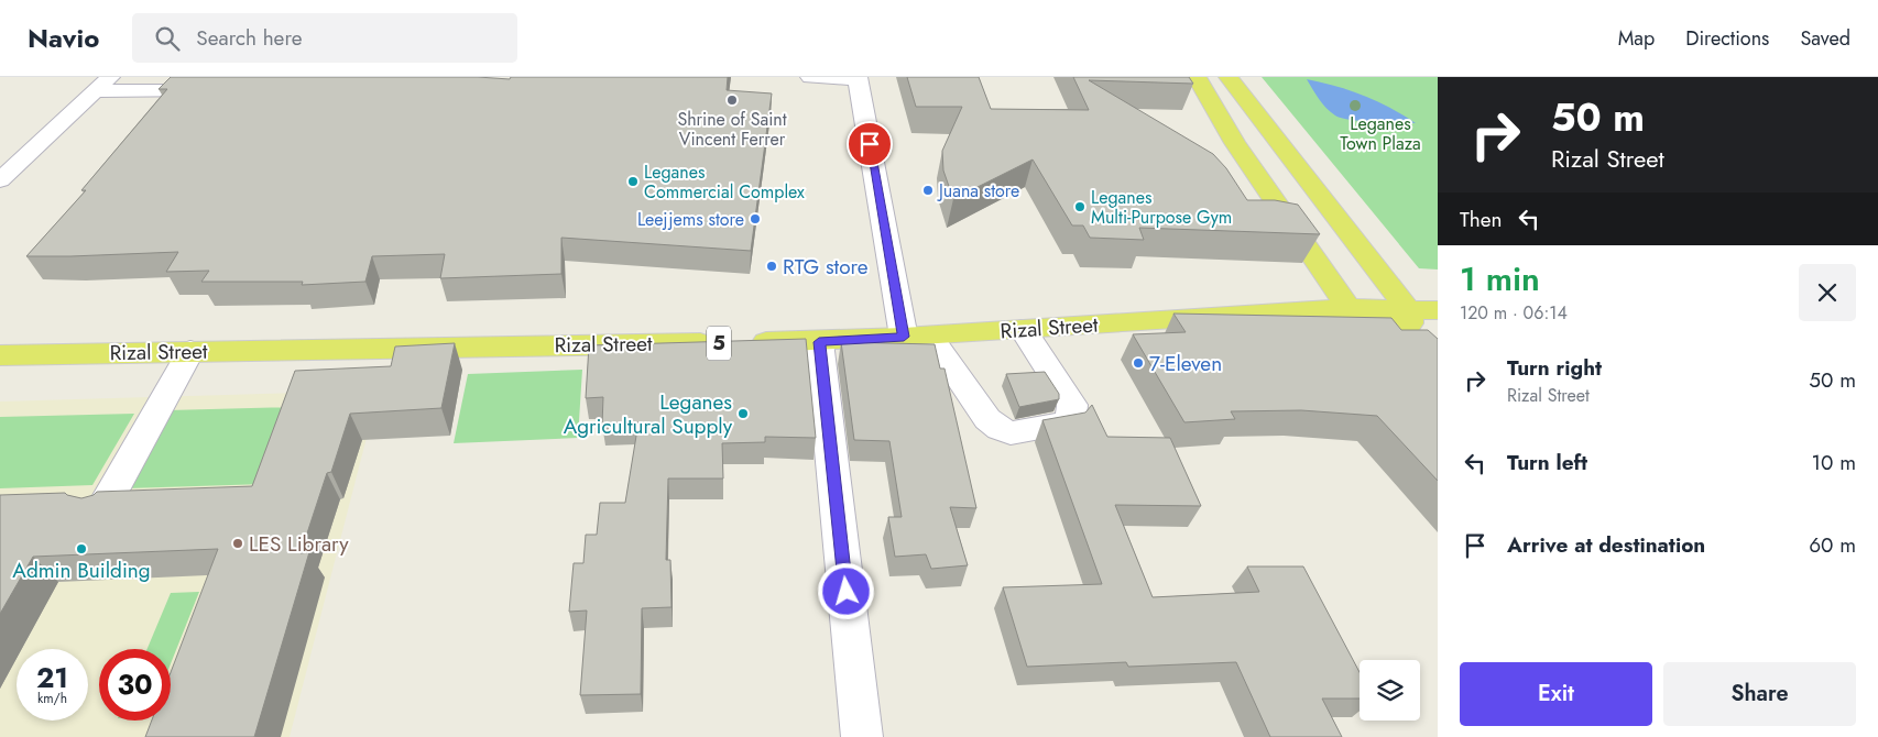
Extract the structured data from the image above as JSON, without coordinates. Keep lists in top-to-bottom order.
{
  "streets": {
    "main road": ["Rizal Street", "5"]
  },
  "parks": ["Leganes Town Plaza"],
  "places": [
    "Shrine of Saint Vincent Ferrer",
    "Leganes Commercial Complex",
    "Juana store",
    "Leganes Multi-Purpose Gym",
    "Leejjems store",
    "RTG store",
    "7-Eleven",
    "Leganes Agricultural Supply",
    "LES Library",
    "Admin Building"
  ],
  "page": {
    "header": "Navio",
    "search": "Search here",
    "nav": ["Map", "Directions", "Saved"],
    "turn": ["50 m", "Rizal Street"],
    "then": "Then",
    "heading": ["1 min", "120 m · 06:14"],
    "list": [
      {
        "name": "Turn right",
        "note": "Rizal Street",
        "value": "50 m"
      },
      {
        "name": "Turn left",
        "value": "10 m"
      },
      {
        "name": "Arrive at destination",
        "value": "60 m"
      }
    ],
    "speed": "21 km/h",
    "limit": "30",
    "buttons": ["Exit", "Share"]
  }
}
